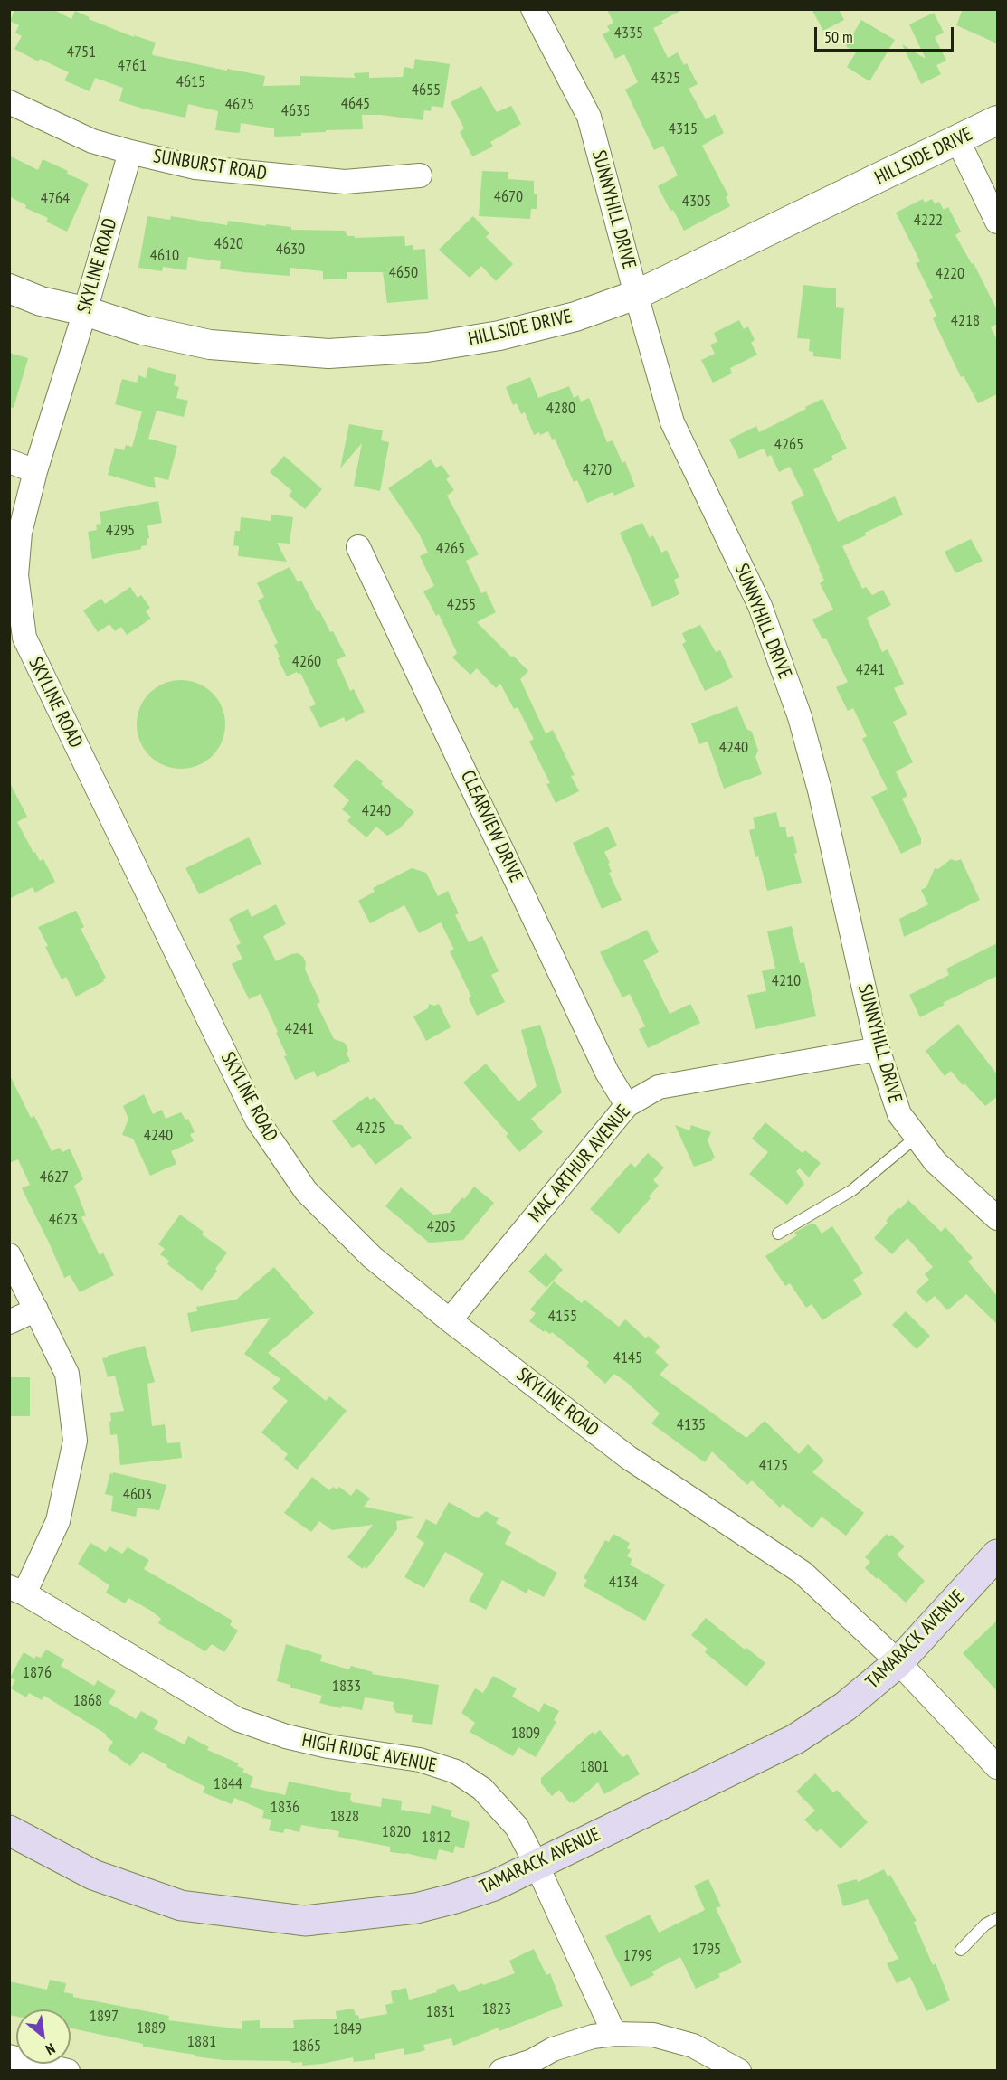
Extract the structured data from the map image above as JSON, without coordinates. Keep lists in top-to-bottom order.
{
  "streets": {
    "main road": ["TAMARACK AVENUE"],
    "street": [
      "HILLSIDE DRIVE",
      "SUNBURST ROAD",
      "SUNNYHILL DRIVE",
      "SKYLINE ROAD",
      "CLEARVIEW DRIVE",
      "MAC ARTHUR AVENUE",
      "HIGH RIDGE AVENUE"
    ]
  },
  "crossings": [
    ["HILLSIDE DRIVE", "SUNNYHILL DRIVE"],
    ["HILLSIDE DRIVE", "SKYLINE ROAD"],
    ["SUNBURST ROAD", "SKYLINE ROAD"],
    ["SUNNYHILL DRIVE", "MAC ARTHUR AVENUE"],
    ["SKYLINE ROAD", "MAC ARTHUR AVENUE"],
    ["SKYLINE ROAD", "TAMARACK AVENUE"],
    ["CLEARVIEW DRIVE", "MAC ARTHUR AVENUE"],
    ["TAMARACK AVENUE", "HIGH RIDGE AVENUE"]
  ],
  "house_numbers": [
    "4335",
    "4751",
    "4761",
    "4325",
    "4615",
    "4655",
    "4645",
    "4625",
    "4635",
    "4315",
    "4670",
    "4764",
    "4305",
    "4222",
    "4620",
    "4630",
    "4610",
    "4650",
    "4220",
    "4218",
    "4280",
    "4265",
    "4270",
    "4295",
    "4265",
    "4255",
    "4260",
    "4241",
    "4240",
    "4240",
    "4210",
    "4241",
    "4225",
    "4240",
    "4627",
    "4623",
    "4205",
    "4155",
    "4145",
    "4135",
    "4125",
    "4603",
    "4134",
    "1876",
    "1833",
    "1868",
    "1809",
    "1801",
    "1844",
    "1836",
    "1828",
    "1820",
    "1812",
    "1795",
    "1799",
    "1823",
    "1831",
    "1897",
    "1889",
    "1849",
    "1881",
    "1865"
  ],
  "scale_bar": "50 m",
  "north": "bottom right"
}
